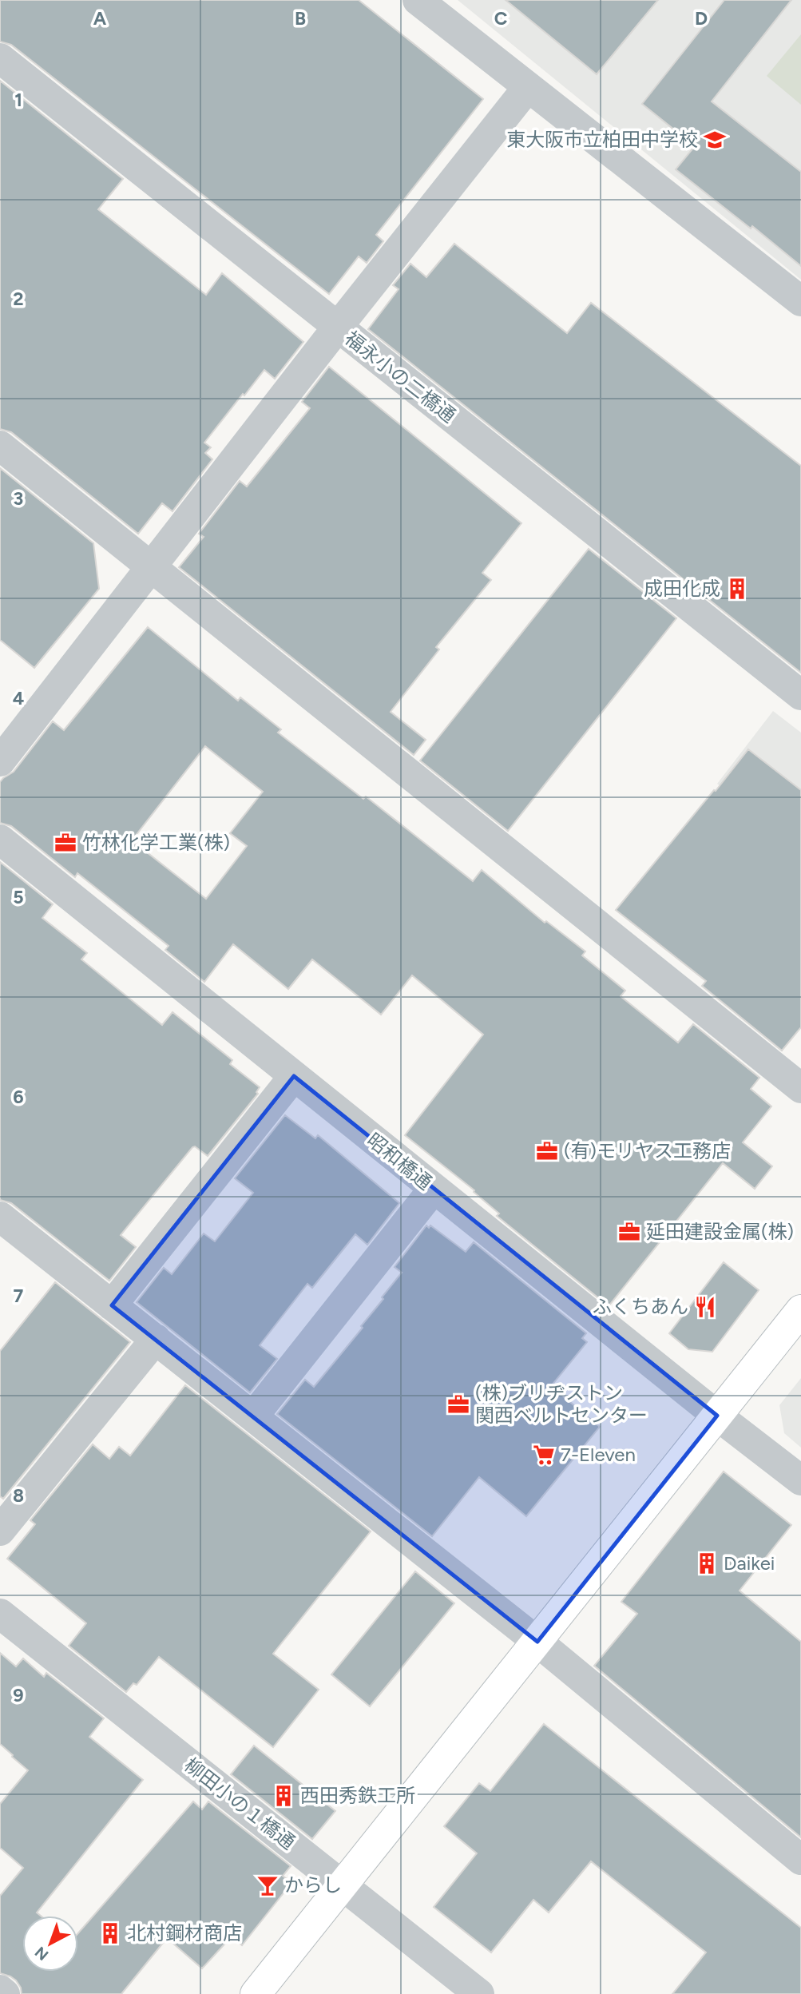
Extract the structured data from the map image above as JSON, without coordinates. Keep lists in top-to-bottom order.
{
  "streets": {
    "street": ["福永小の二橋通", "昭和橋通", "柳田小の１橋通"]
  },
  "places": {
    "school or university": ["東大阪市立柏田中学校"],
    "building": [
      "成田化成",
      "Daikei",
      "西田秀鉄工所",
      "北村鋼材商店"
    ],
    "office": [
      "竹林化学工業(株)",
      "(有)モリヤス工務店",
      "延田建設金属(株)",
      "(株)ブリヂストン 関西ベルトセンター"
    ],
    "restaurant": ["ふくちあん"],
    "supermarket": ["7-Eleven"],
    "bar": ["からし"]
  },
  "north": "bottom left",
  "grid": {
    "columns": [
      "A",
      "B",
      "C",
      "D"
    ],
    "rows": [
      "1",
      "2",
      "3",
      "4",
      "5",
      "6",
      "7",
      "8",
      "9"
    ]
  }
}
